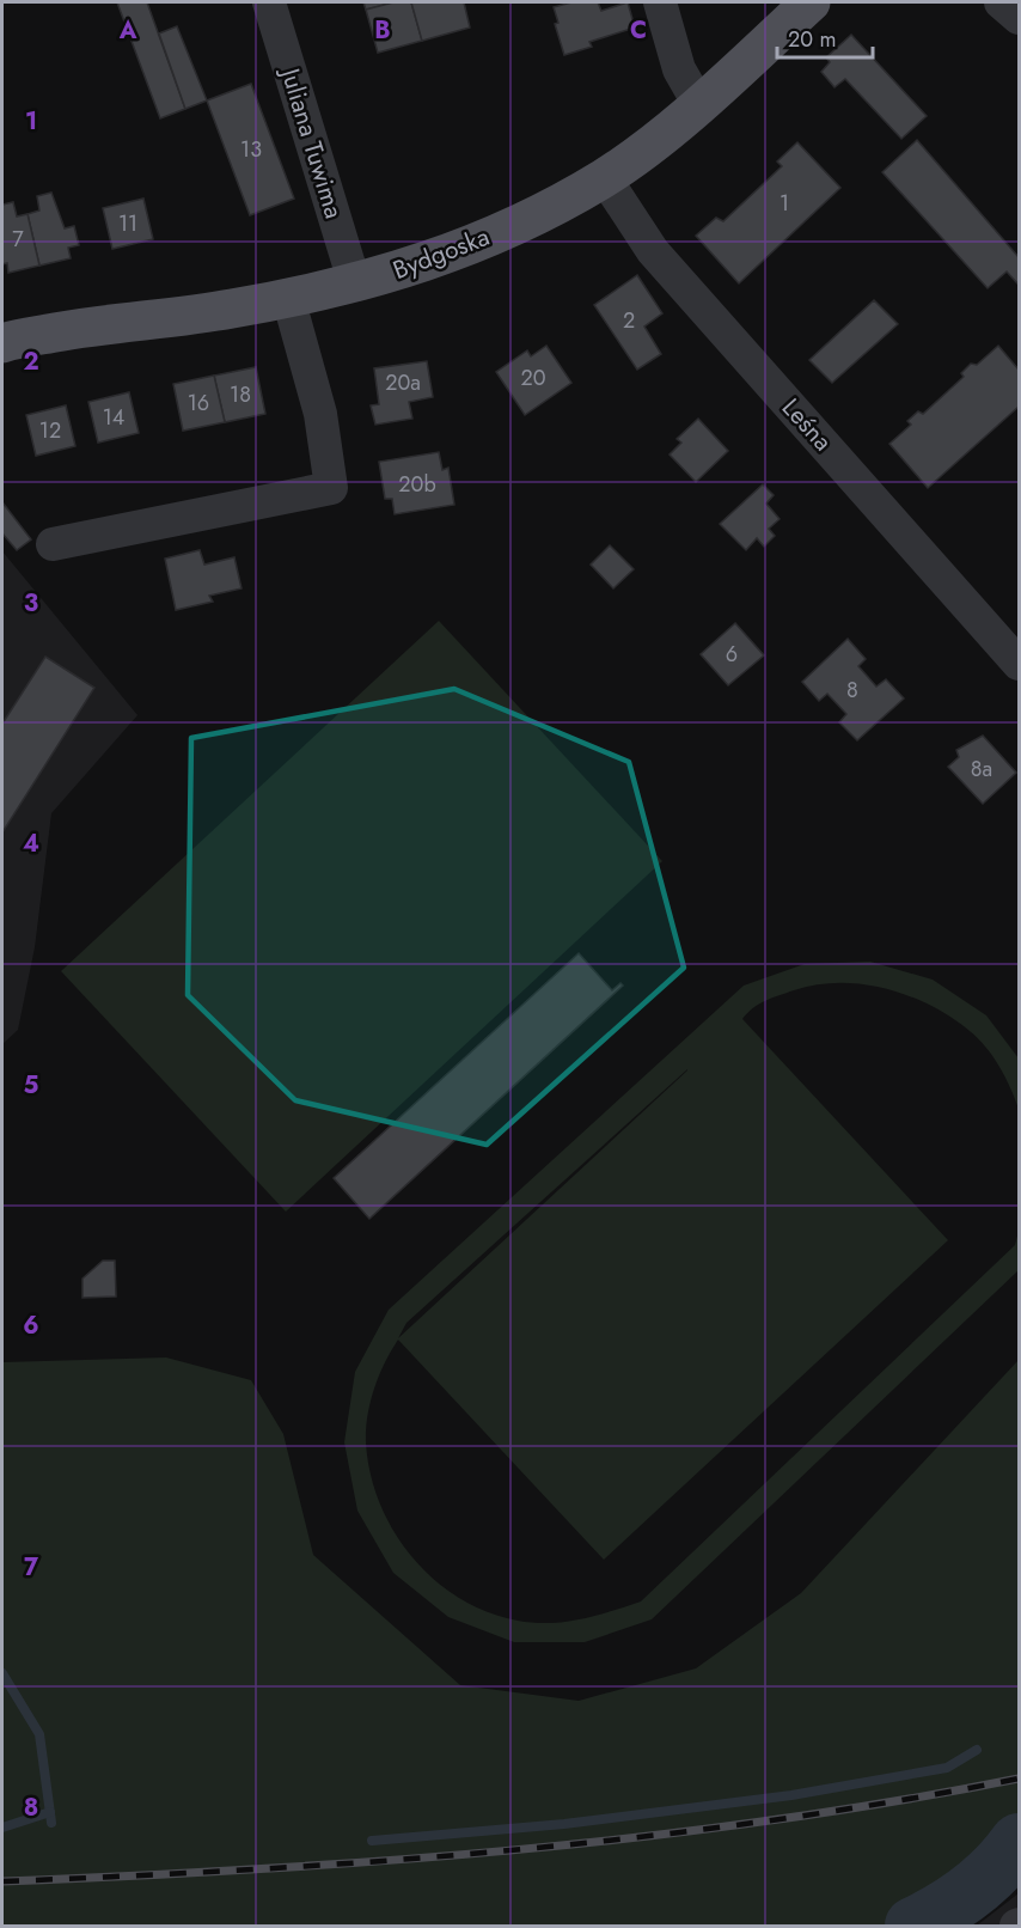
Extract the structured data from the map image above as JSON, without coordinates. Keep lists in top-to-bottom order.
{
  "streets": {
    "main road": ["Bydgoska"],
    "street": ["Juliana Tuwima", "Leśna"]
  },
  "crossings": [
    ["Juliana Tuwima", "Bydgoska"],
    ["Bydgoska", "Leśna"]
  ],
  "house_numbers": [
    "13",
    "1",
    "11",
    "7",
    "2",
    "20",
    "20a",
    "18",
    "16",
    "14",
    "12",
    "20b",
    "6",
    "8",
    "8a"
  ],
  "scale_bar": "20 m",
  "grid": {
    "columns": ["A", "B", "C"],
    "rows": [
      "1",
      "2",
      "3",
      "4",
      "5",
      "6",
      "7",
      "8"
    ]
  }
}
